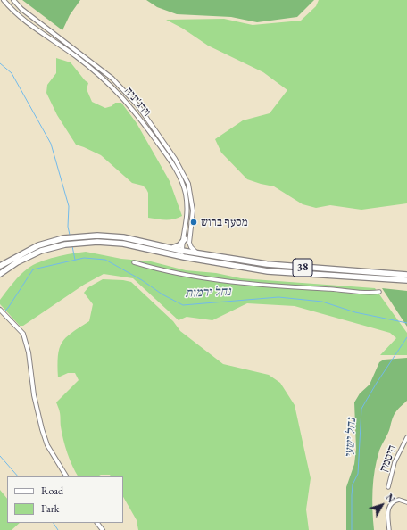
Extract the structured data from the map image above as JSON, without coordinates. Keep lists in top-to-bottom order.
{
  "streets": {
    "highway": ["38"],
    "street": ["וירג'יניה", "היסמין"]
  },
  "crossings": [
    ["וירג'יניה", "38"]
  ],
  "water": ["נחל ירמות", "נחל ישעי"],
  "places": ["מסעף ברוש"],
  "legend": ["Road", "Park"],
  "north": "top right"
}
